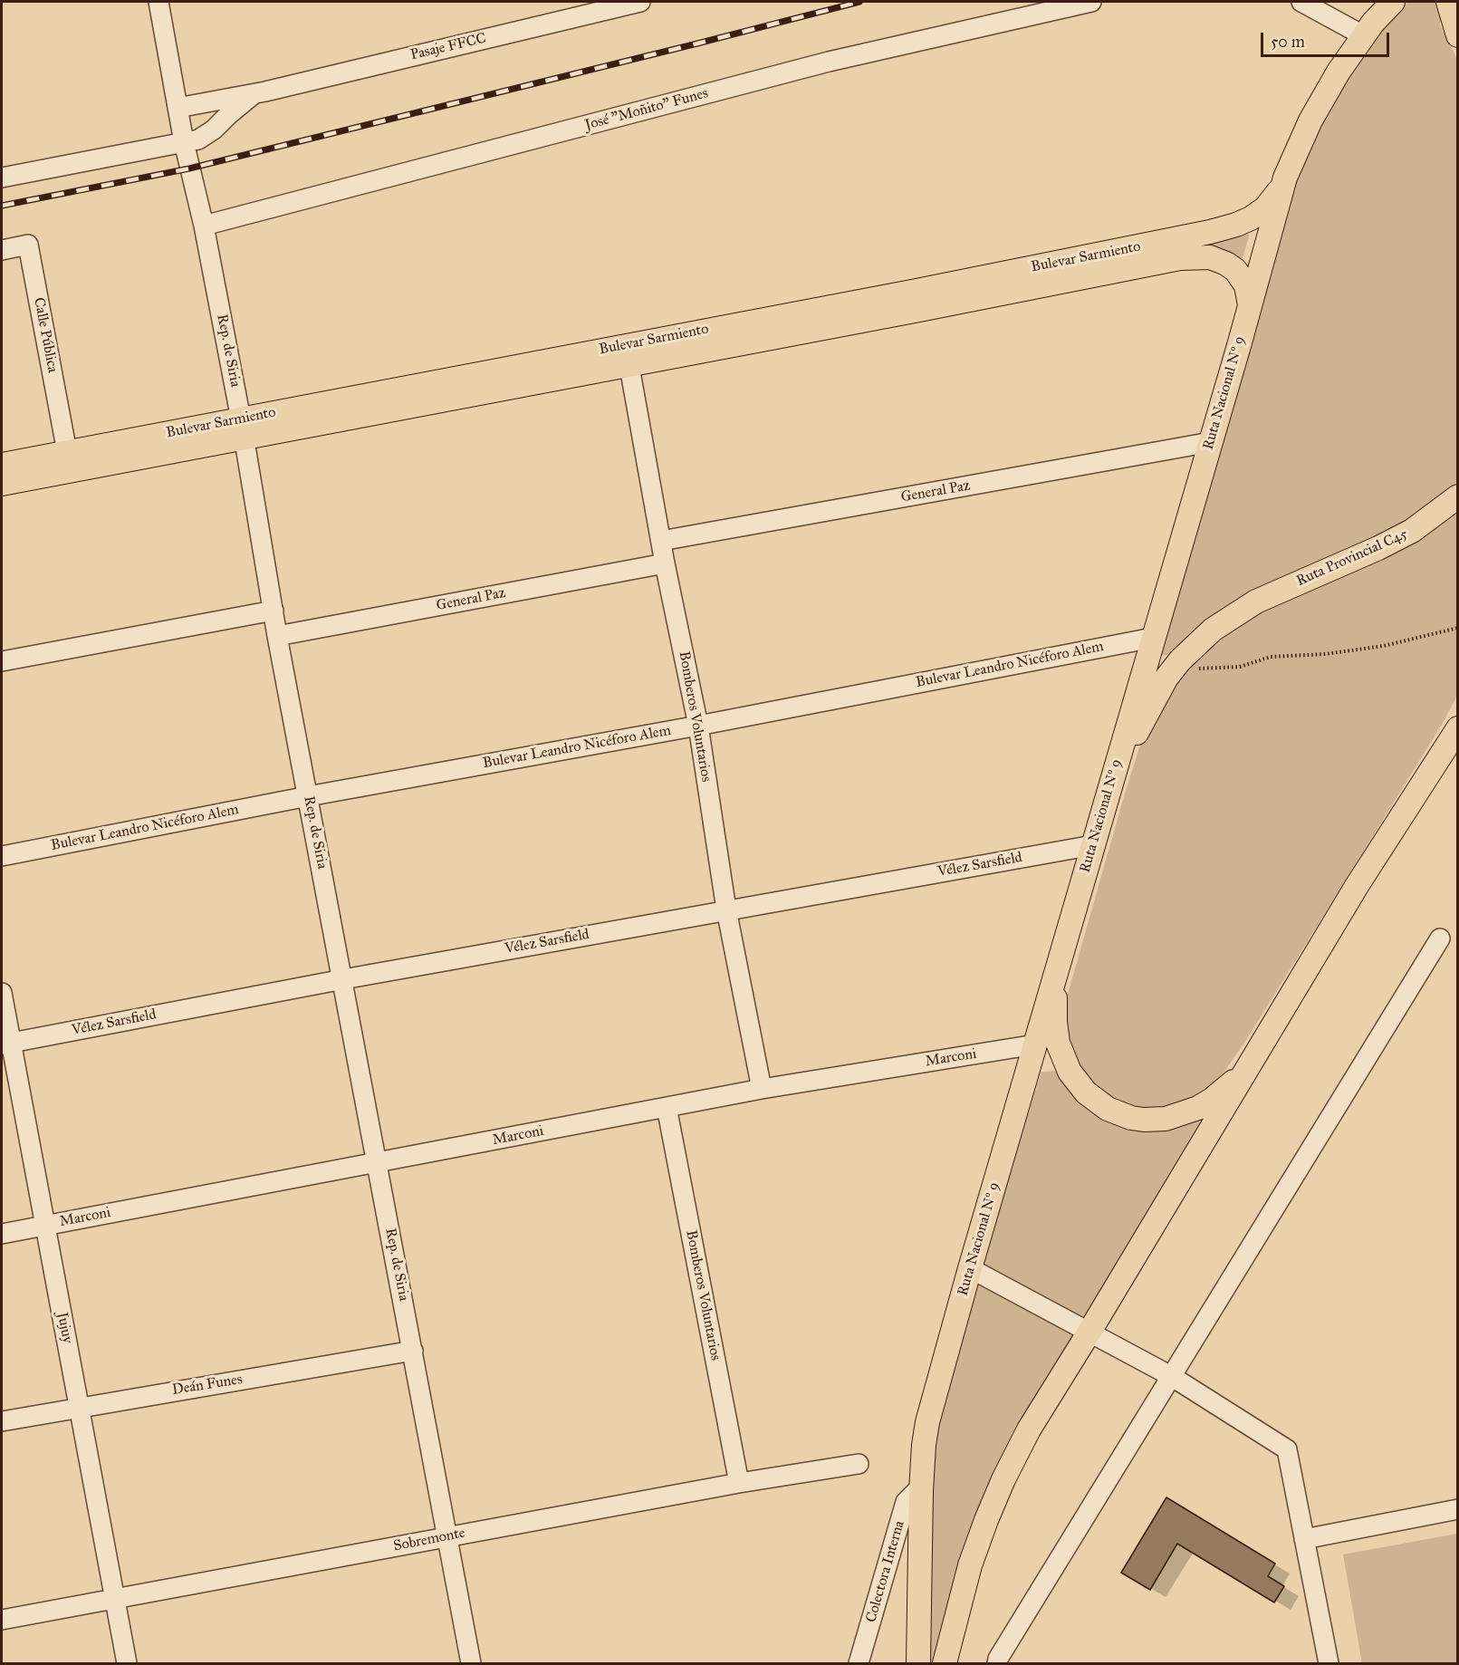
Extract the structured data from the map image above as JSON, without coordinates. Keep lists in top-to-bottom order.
{
  "streets": {
    "main road": ["Bulevar Sarmiento", "Ruta Nacional Nº 9", "Ruta Provincial C45"],
    "street": [
      "Pasaje FFCC",
      "José \"Moñito\" Funes",
      "Calle Pública",
      "Rep. de Siria",
      "General Paz",
      "Bulevar Leandro Nicéforo Alem",
      "Bomberos Voluntarios",
      "Vélez Sarsfield",
      "Marconi",
      "Jujuy",
      "Deán Funes",
      "Sobremonte",
      "Colectora Interna"
    ]
  },
  "crossings": [
    ["Pasaje FFCC", "Rep. de Siria"],
    ["José \"Moñito\" Funes", "Rep. de Siria"],
    ["Bulevar Sarmiento", "Calle Pública"],
    ["Bulevar Sarmiento", "Rep. de Siria"],
    ["Bulevar Sarmiento", "Ruta Nacional Nº 9"],
    ["Bulevar Sarmiento", "Bomberos Voluntarios"],
    ["Rep. de Siria", "General Paz"],
    ["Rep. de Siria", "Bulevar Leandro Nicéforo Alem"],
    ["Rep. de Siria", "Vélez Sarsfield"],
    ["Rep. de Siria", "Marconi"],
    ["Rep. de Siria", "Deán Funes"],
    ["Rep. de Siria", "Sobremonte"],
    ["Ruta Nacional Nº 9", "General Paz"],
    ["Ruta Nacional Nº 9", "Ruta Provincial C45"],
    ["Ruta Nacional Nº 9", "Bulevar Leandro Nicéforo Alem"],
    ["Ruta Nacional Nº 9", "Vélez Sarsfield"],
    ["Ruta Nacional Nº 9", "Marconi"],
    ["Ruta Nacional Nº 9", "Colectora Interna"],
    ["General Paz", "Bomberos Voluntarios"],
    ["Bulevar Leandro Nicéforo Alem", "Bomberos Voluntarios"],
    ["Bomberos Voluntarios", "Vélez Sarsfield"],
    ["Bomberos Voluntarios", "Marconi"],
    ["Bomberos Voluntarios", "Sobremonte"],
    ["Vélez Sarsfield", "Jujuy"],
    ["Marconi", "Jujuy"],
    ["Jujuy", "Deán Funes"],
    ["Jujuy", "Sobremonte"]
  ],
  "scale_bar": "50 m"
}
